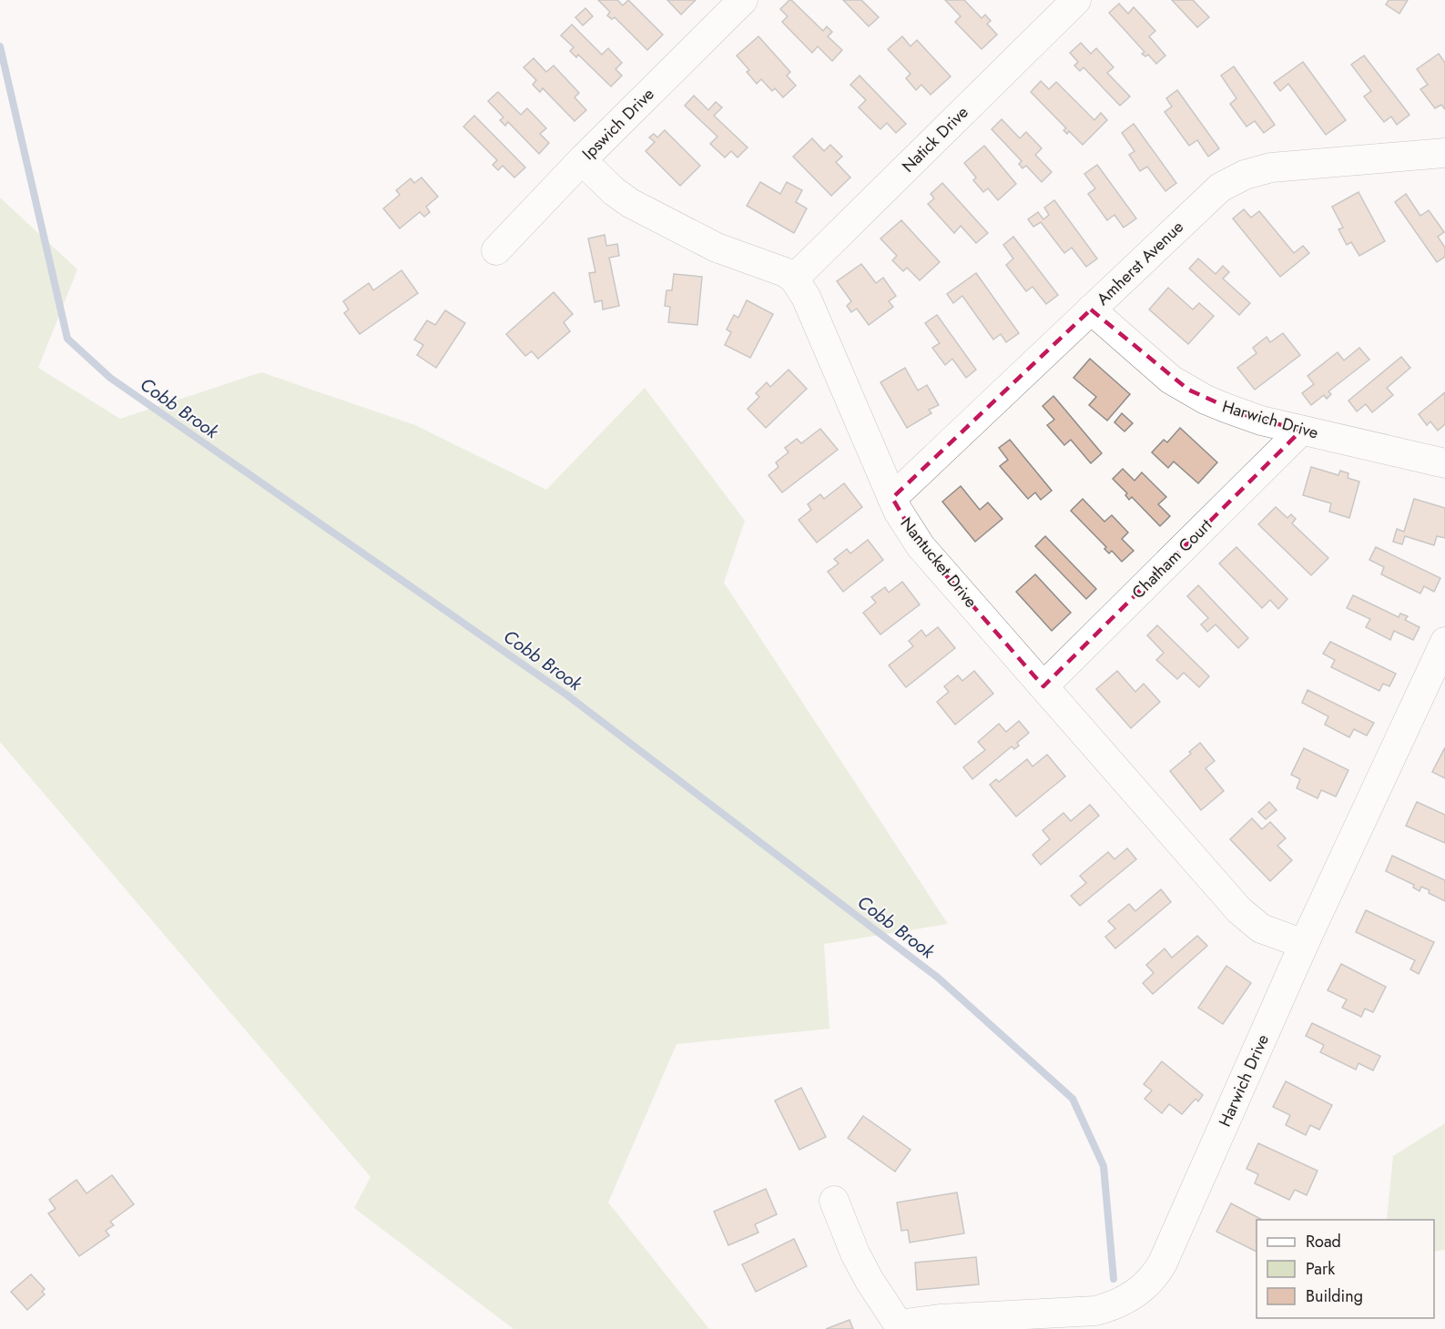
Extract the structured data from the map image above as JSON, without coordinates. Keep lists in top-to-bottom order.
{
  "streets": {
    "street": [
      "Ipswich Drive",
      "Natick Drive",
      "Amherst Avenue",
      "Harwich Drive",
      "Chatham Court",
      "Nantucket Drive"
    ]
  },
  "crossings": [
    ["Natick Drive", "Nantucket Drive"],
    ["Amherst Avenue", "Harwich Drive"],
    ["Amherst Avenue", "Nantucket Drive"],
    ["Harwich Drive", "Chatham Court"],
    ["Harwich Drive", "Nantucket Drive"],
    ["Chatham Court", "Nantucket Drive"]
  ],
  "water": ["Cobb Brook"],
  "legend": ["Road", "Park", "Building"]
}
